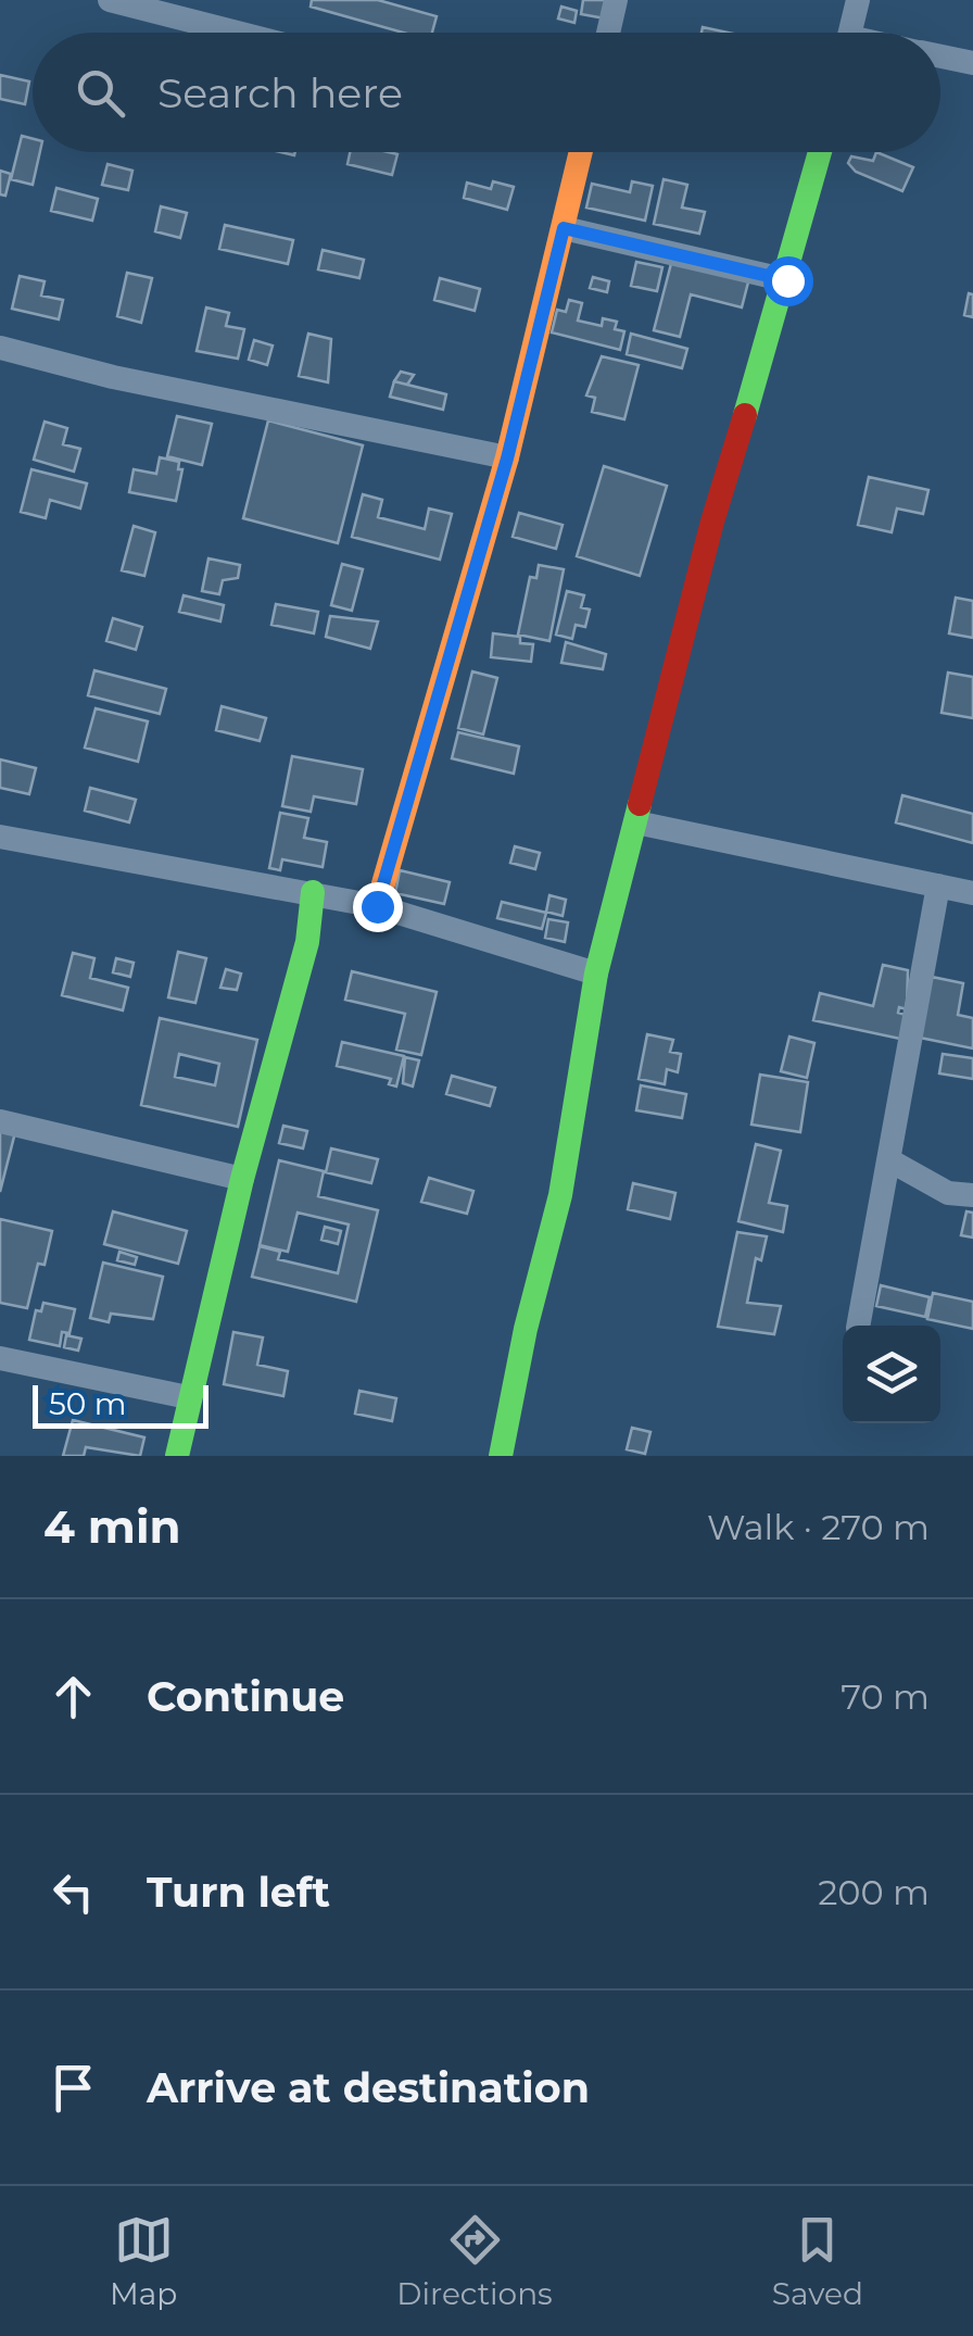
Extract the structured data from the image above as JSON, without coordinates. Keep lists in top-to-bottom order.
{
  "scale_bar": "50 m",
  "page": {
    "search": "Search here",
    "scale": "50 m",
    "heading": ["4 min", "Walk · 270 m"],
    "list": [
      ["Continue", "70 m"],
      ["Turn left", "200 m"],
      "Arrive at destination"
    ],
    "nav": ["Map", "Directions", "Saved"]
  }
}
